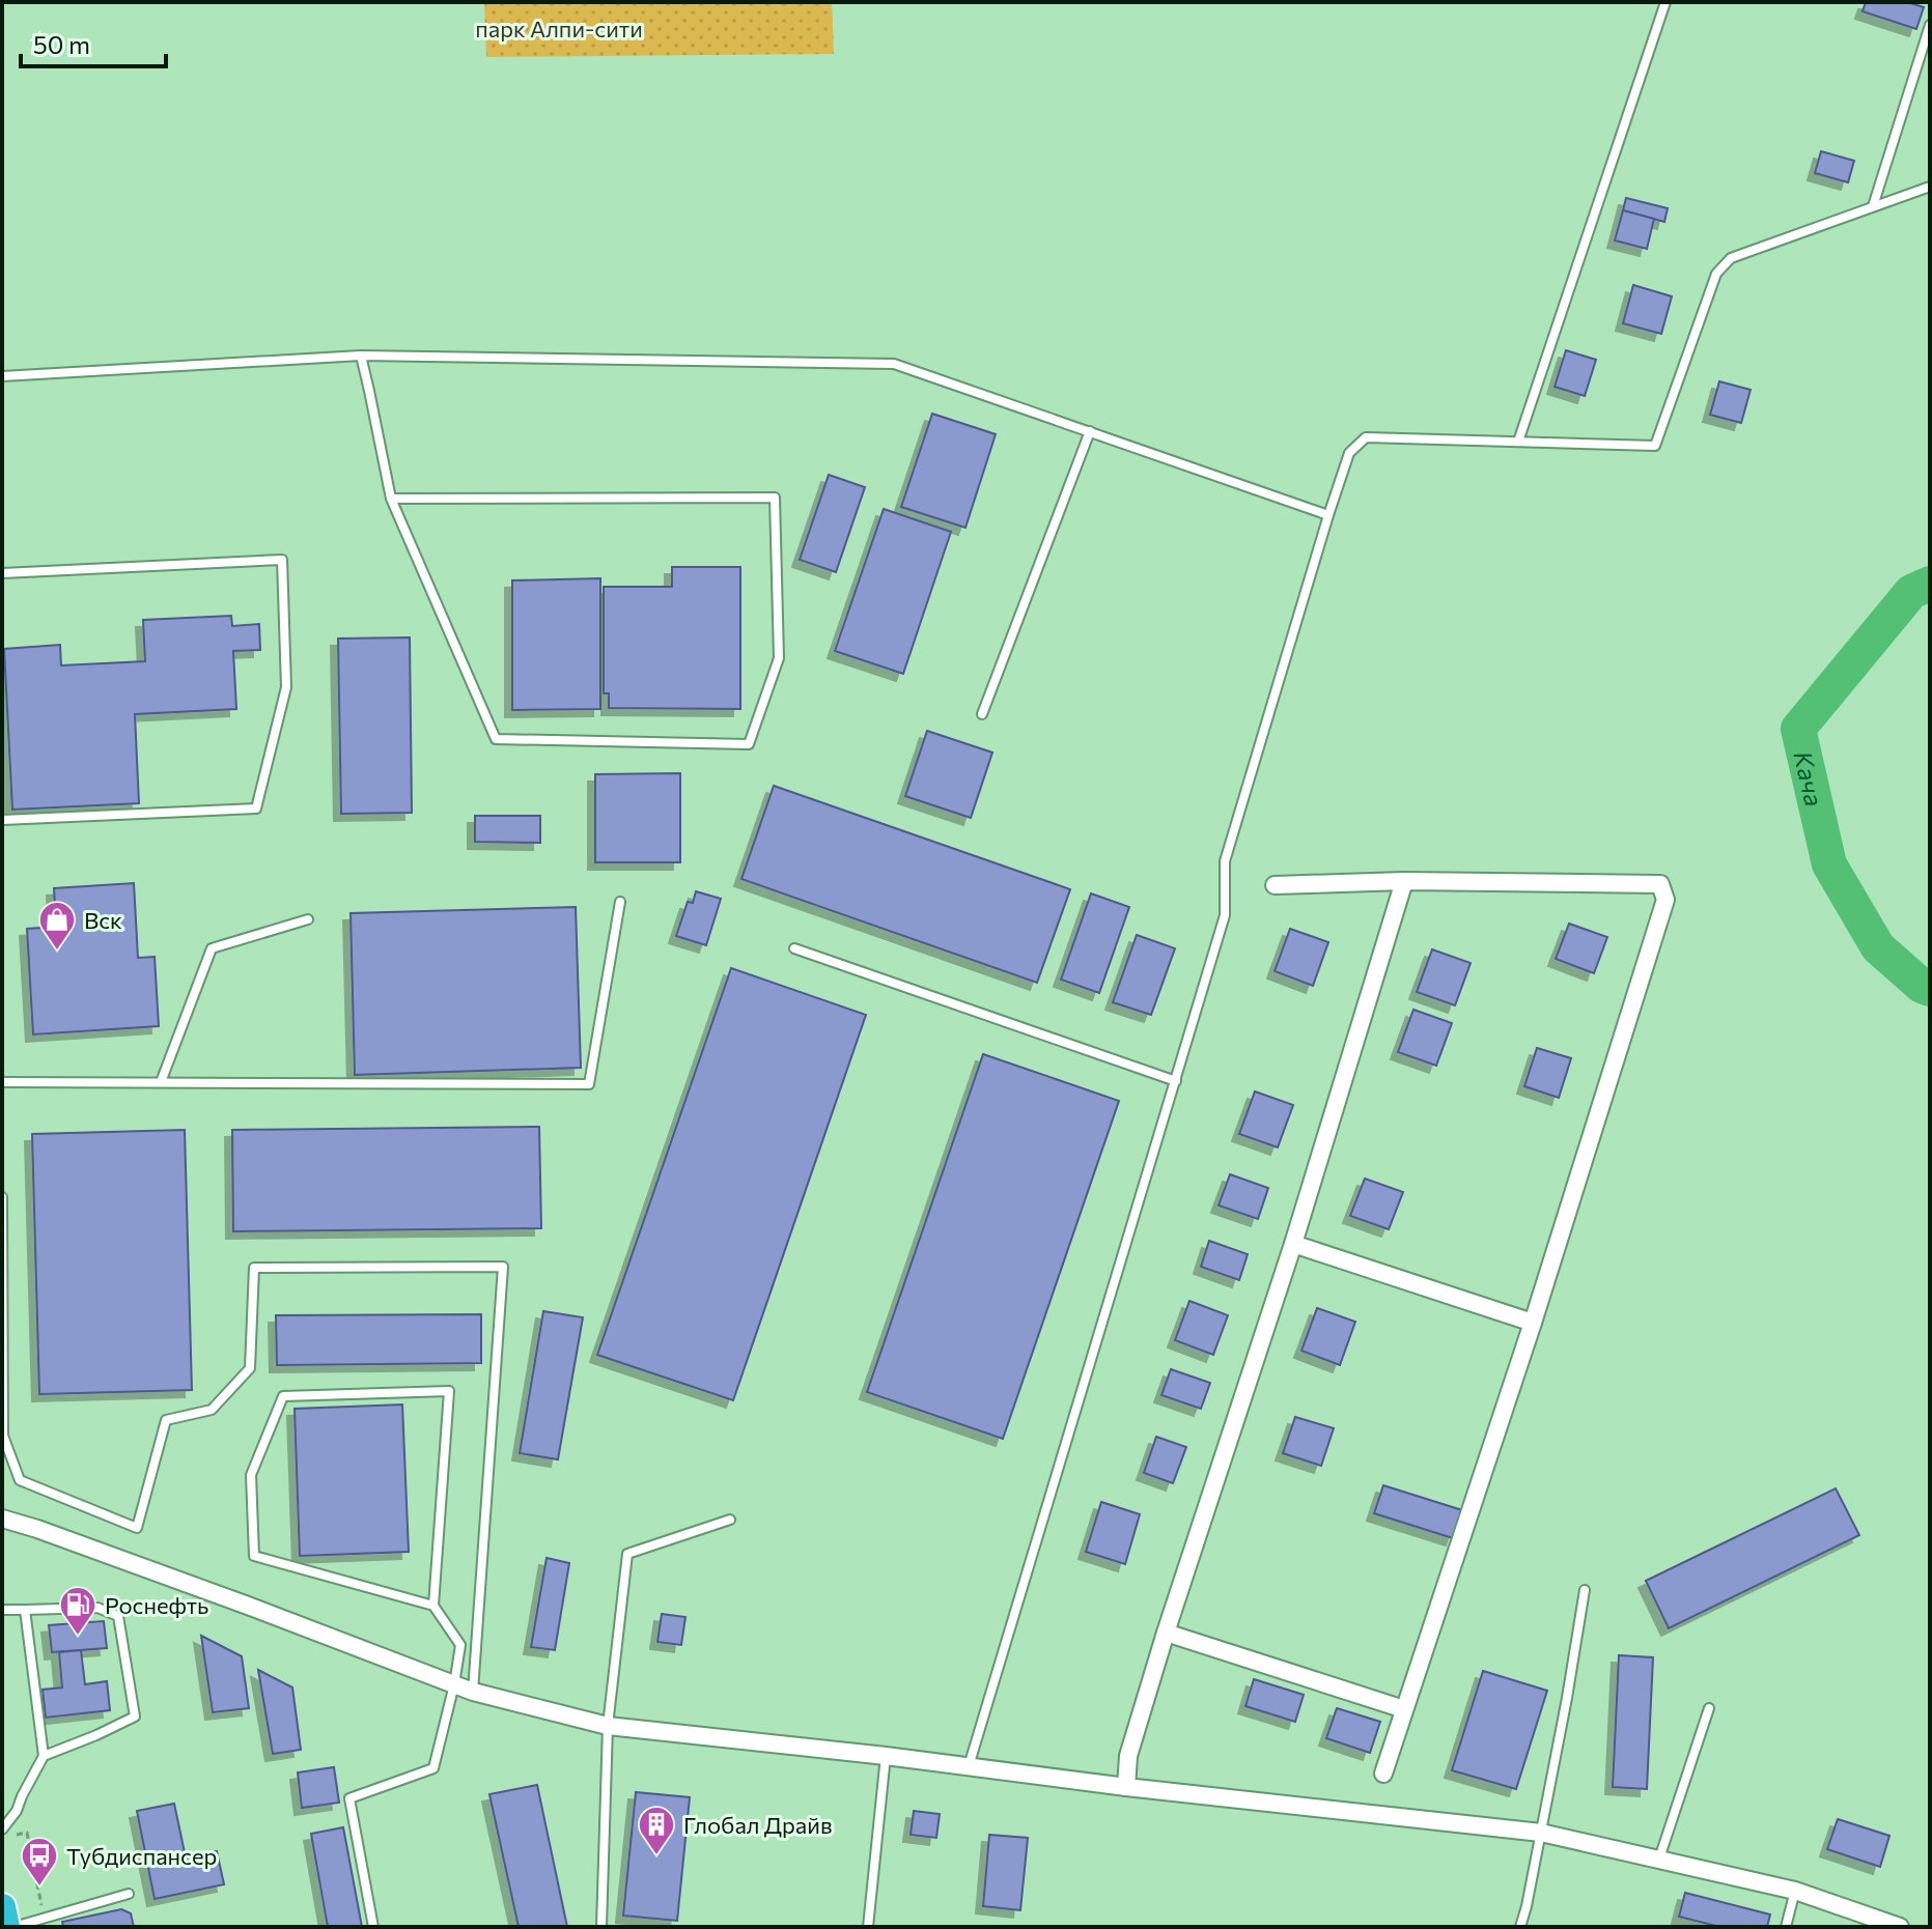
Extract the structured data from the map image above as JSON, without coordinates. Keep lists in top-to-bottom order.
{
  "water": ["Кача"],
  "parks": ["парк Алпи-сити"],
  "places": {
    "shop": ["Вск"],
    "fuel station": ["Роснефть"],
    "building": ["Глобал Драйв"],
    "bus stop": ["Тубдиспансер"]
  },
  "scale_bar": "50 m"
}
